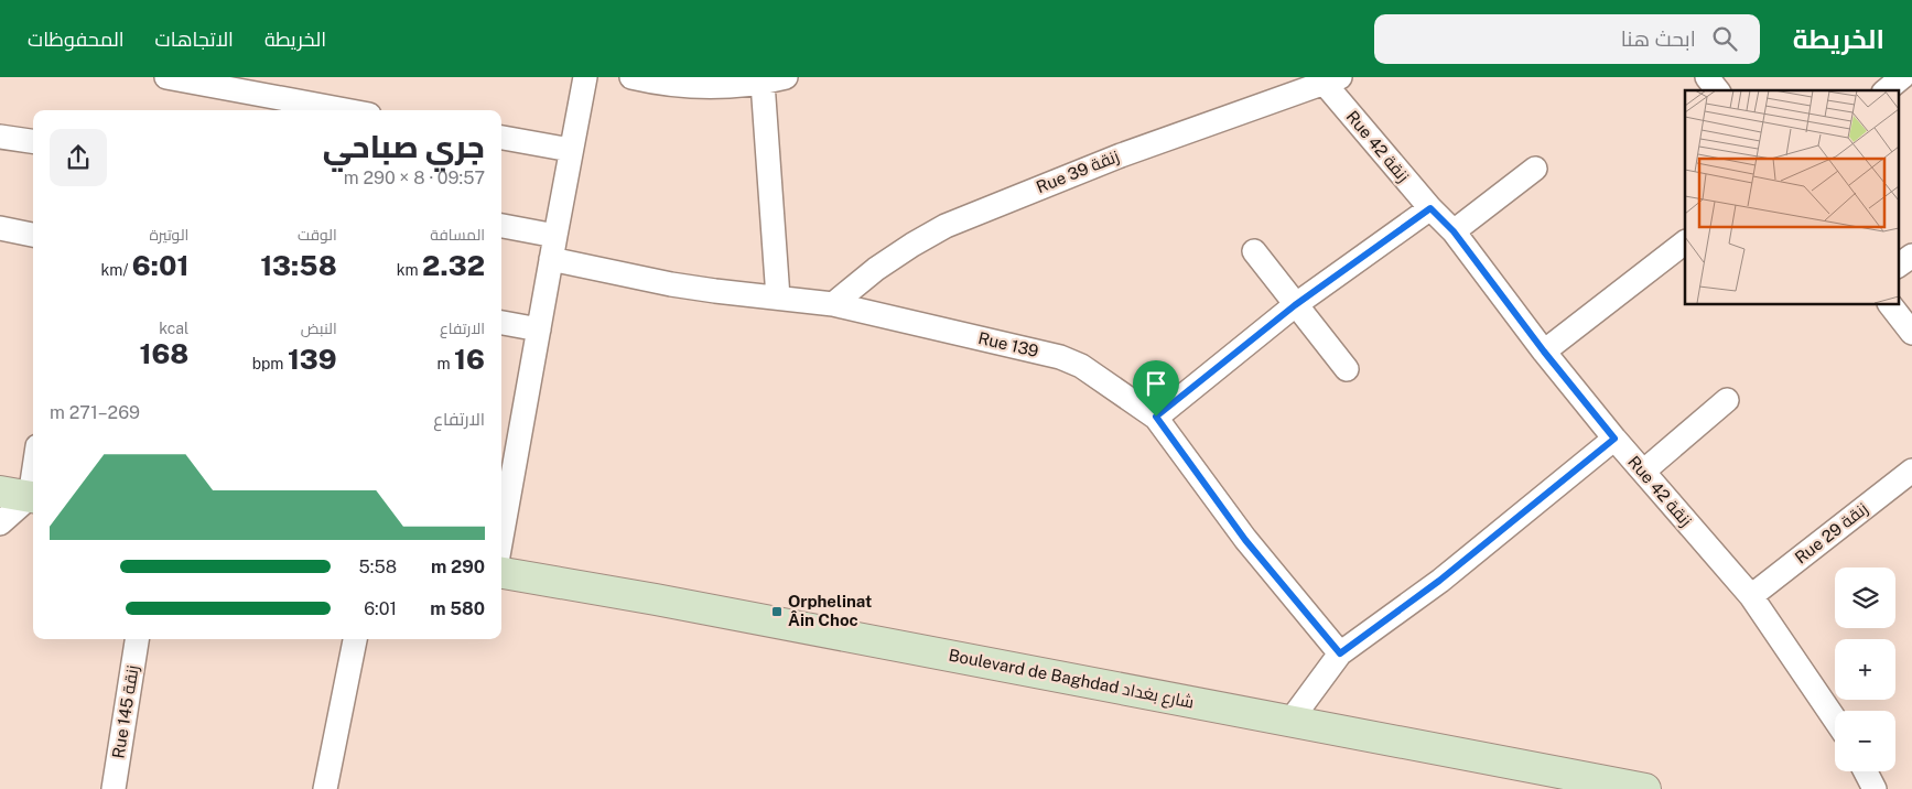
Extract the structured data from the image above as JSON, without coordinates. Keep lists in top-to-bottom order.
{
  "streets": {
    "street": [
      "Rue 42 زنقة",
      "Rue 39 زنقة",
      "Rue 139",
      "Rue 29 زنقة",
      "Boulevard de Baghdad شارع بغداد",
      "Rue 145 زنقة"
    ]
  },
  "crossings": [
    ["Rue 42 زنقة", "Rue 39 زنقة"],
    ["Rue 42 زنقة", "Rue 29 زنقة"],
    ["Rue 39 زنقة", "Rue 139"]
  ],
  "places": {
    "transit": ["Orphelinat Âin Choc"]
  },
  "page": {
    "header": "الخريطة",
    "search": "ابحث هنا",
    "nav": ["الخريطة", "الاتجاهات", "المحفوظات"],
    "heading": ["جري صباحي", "09:57 · 8 × 290 m"],
    "stats": [
      ["المسافة", "2.32 km"],
      ["الوقت", "13:58"],
      ["الوتيرة", "6:01 /km"],
      ["الارتفاع", "16 m"],
      ["النبض", "139 bpm"],
      ["kcal", "168"]
    ],
    "chart": ["الارتفاع", "269–271 m"],
    "list": [
      {
        "name": "290 m",
        "note": "5:58"
      },
      {
        "name": "580 m",
        "note": "6:01"
      }
    ],
    "map_buttons": ["+", "−"]
  }
}
